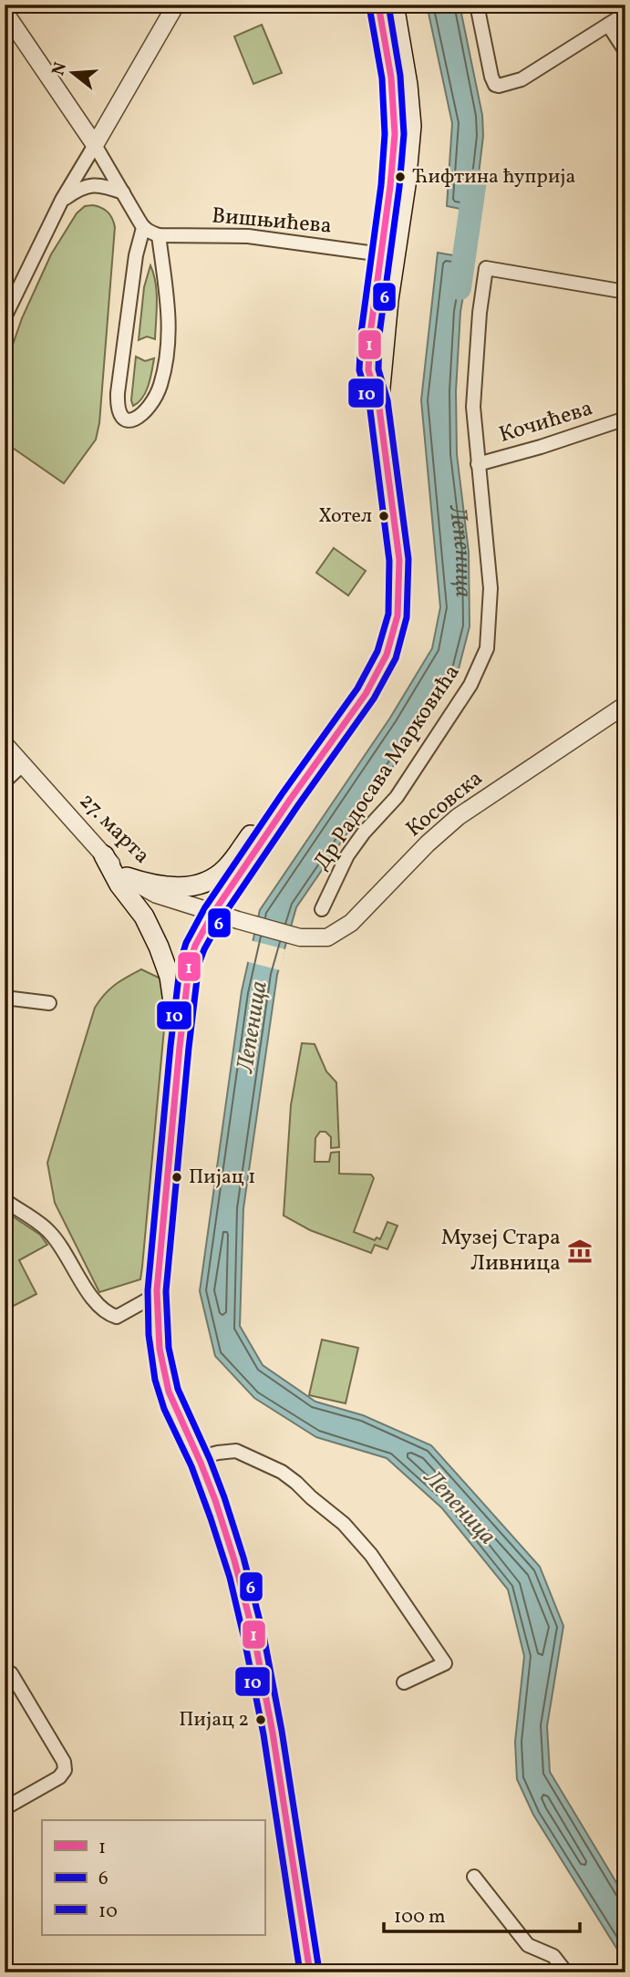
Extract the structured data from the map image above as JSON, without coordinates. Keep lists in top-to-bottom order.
{
  "streets": {
    "street": [
      "Вишњићева",
      "Кочићева",
      "Др Радосава Марковића",
      "Косовска",
      "27. марта"
    ]
  },
  "crossings": [
    ["Кочићева", "Др Радосава Марковића"],
    ["Косовска", "27. марта"]
  ],
  "water": ["Лепеница"],
  "places": {
    "other": [
      "Ћифтина ћуприја",
      "Хотел",
      "Пијац 1",
      "Пијац 2"
    ],
    "museum": ["Музеј Стара Ливница"]
  },
  "lines": ["transit line 1", "transit line 6", "transit line 10"],
  "legend": ["1", "6", "10"],
  "scale_bar": "100 m",
  "north": "left"
}
